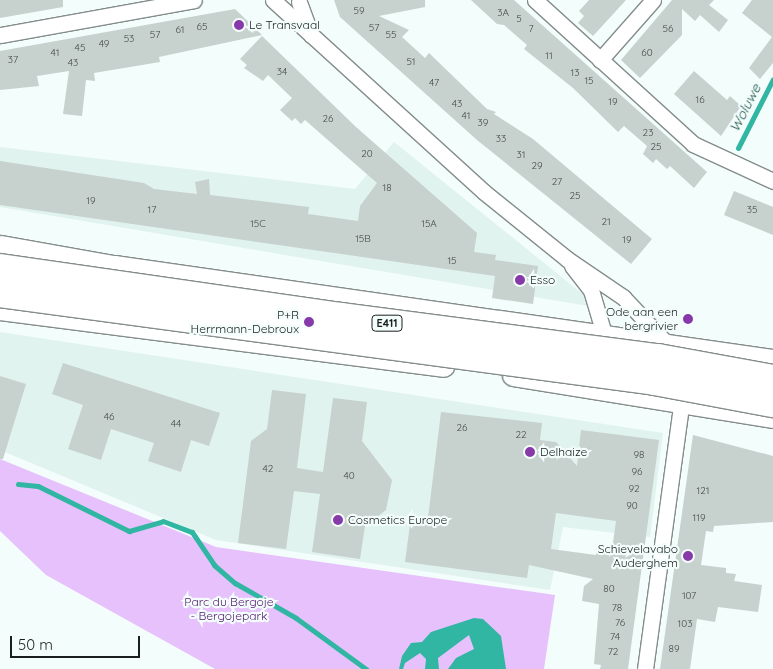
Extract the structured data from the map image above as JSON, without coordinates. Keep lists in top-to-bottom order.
{
  "streets": {
    "highway": ["E411"]
  },
  "water": ["Woluwe"],
  "parks": ["Parc du Bergoje - Bergojepark"],
  "places": [
    "Le Transvaal",
    "Esso",
    "Ode aan een bergrivier",
    "P+R Herrmann-Debroux",
    "Delhaize",
    "Cosmetics Europe",
    "Schievelavabo Auderghem"
  ],
  "house_numbers": [
    "59",
    "3A",
    "5",
    "65",
    "57",
    "7",
    "56",
    "61",
    "57",
    "55",
    "53",
    "49",
    "45",
    "41",
    "60",
    "11",
    "37",
    "51",
    "43",
    "34",
    "13",
    "15",
    "47",
    "16",
    "19",
    "43",
    "41",
    "26",
    "39",
    "23",
    "33",
    "25",
    "20",
    "31",
    "29",
    "27",
    "18",
    "25",
    "19",
    "17",
    "35",
    "21",
    "15C",
    "15A",
    "15B",
    "19",
    "15",
    "46",
    "44",
    "26",
    "22",
    "98",
    "42",
    "96",
    "40",
    "92",
    "121",
    "90",
    "119",
    "80",
    "107",
    "78",
    "76",
    "103",
    "74",
    "89",
    "72"
  ],
  "scale_bar": "50 m"
}
